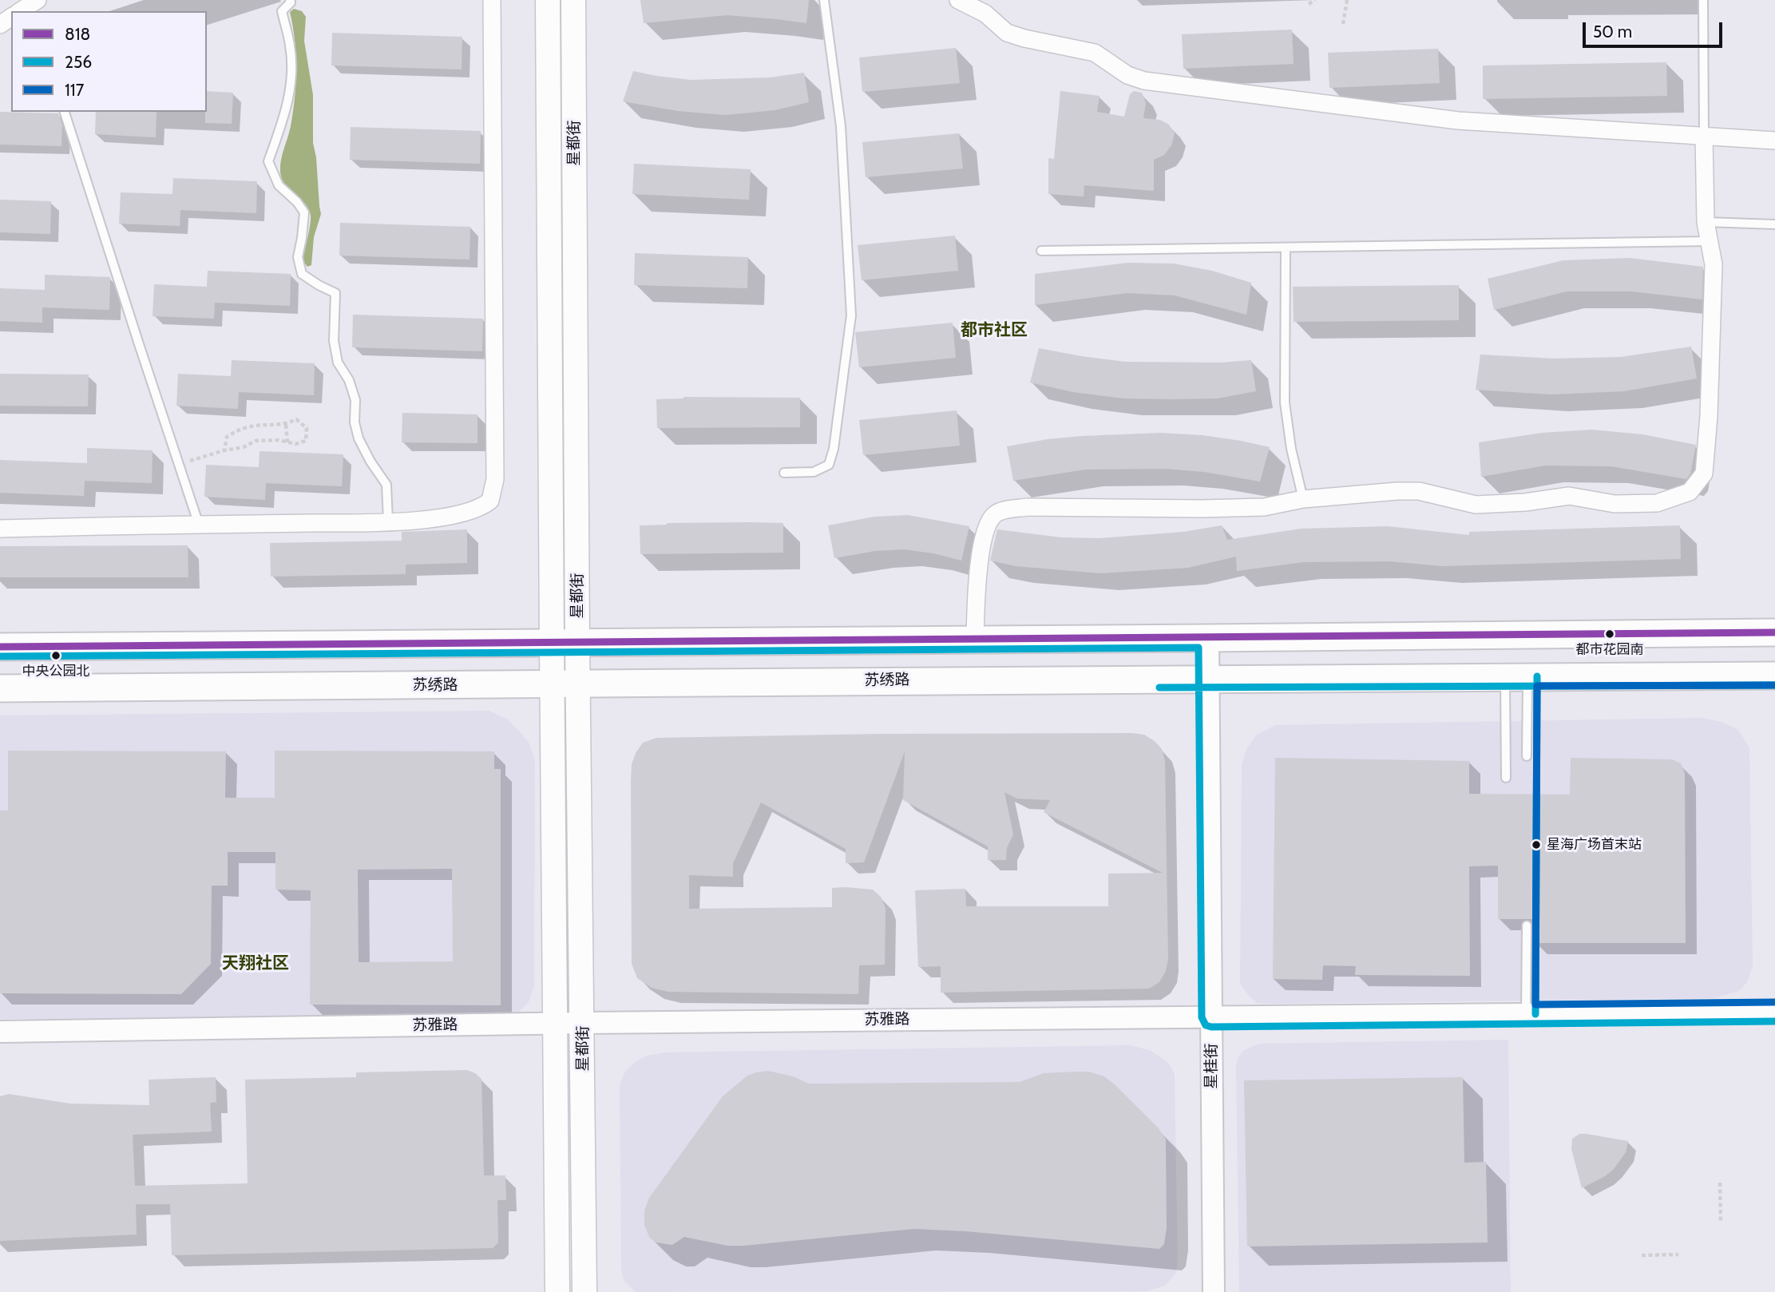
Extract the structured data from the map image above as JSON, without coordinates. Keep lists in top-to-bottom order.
{
  "streets": {
    "main road": ["星都街", "苏绣路"],
    "street": ["苏雅路", "星桂街"]
  },
  "crossings": [
    ["星都街", "苏绣路"],
    ["星都街", "苏雅路"],
    ["苏绣路", "星桂街"],
    ["苏雅路", "星桂街"]
  ],
  "districts": ["都市社区", "天翔社区"],
  "places": ["都市花园南", "中央公园北", "星海广场首末站"],
  "lines": ["transit line 818", "transit line 256", "transit line 117"],
  "legend": ["818", "256", "117"],
  "scale_bar": "50 m"
}
